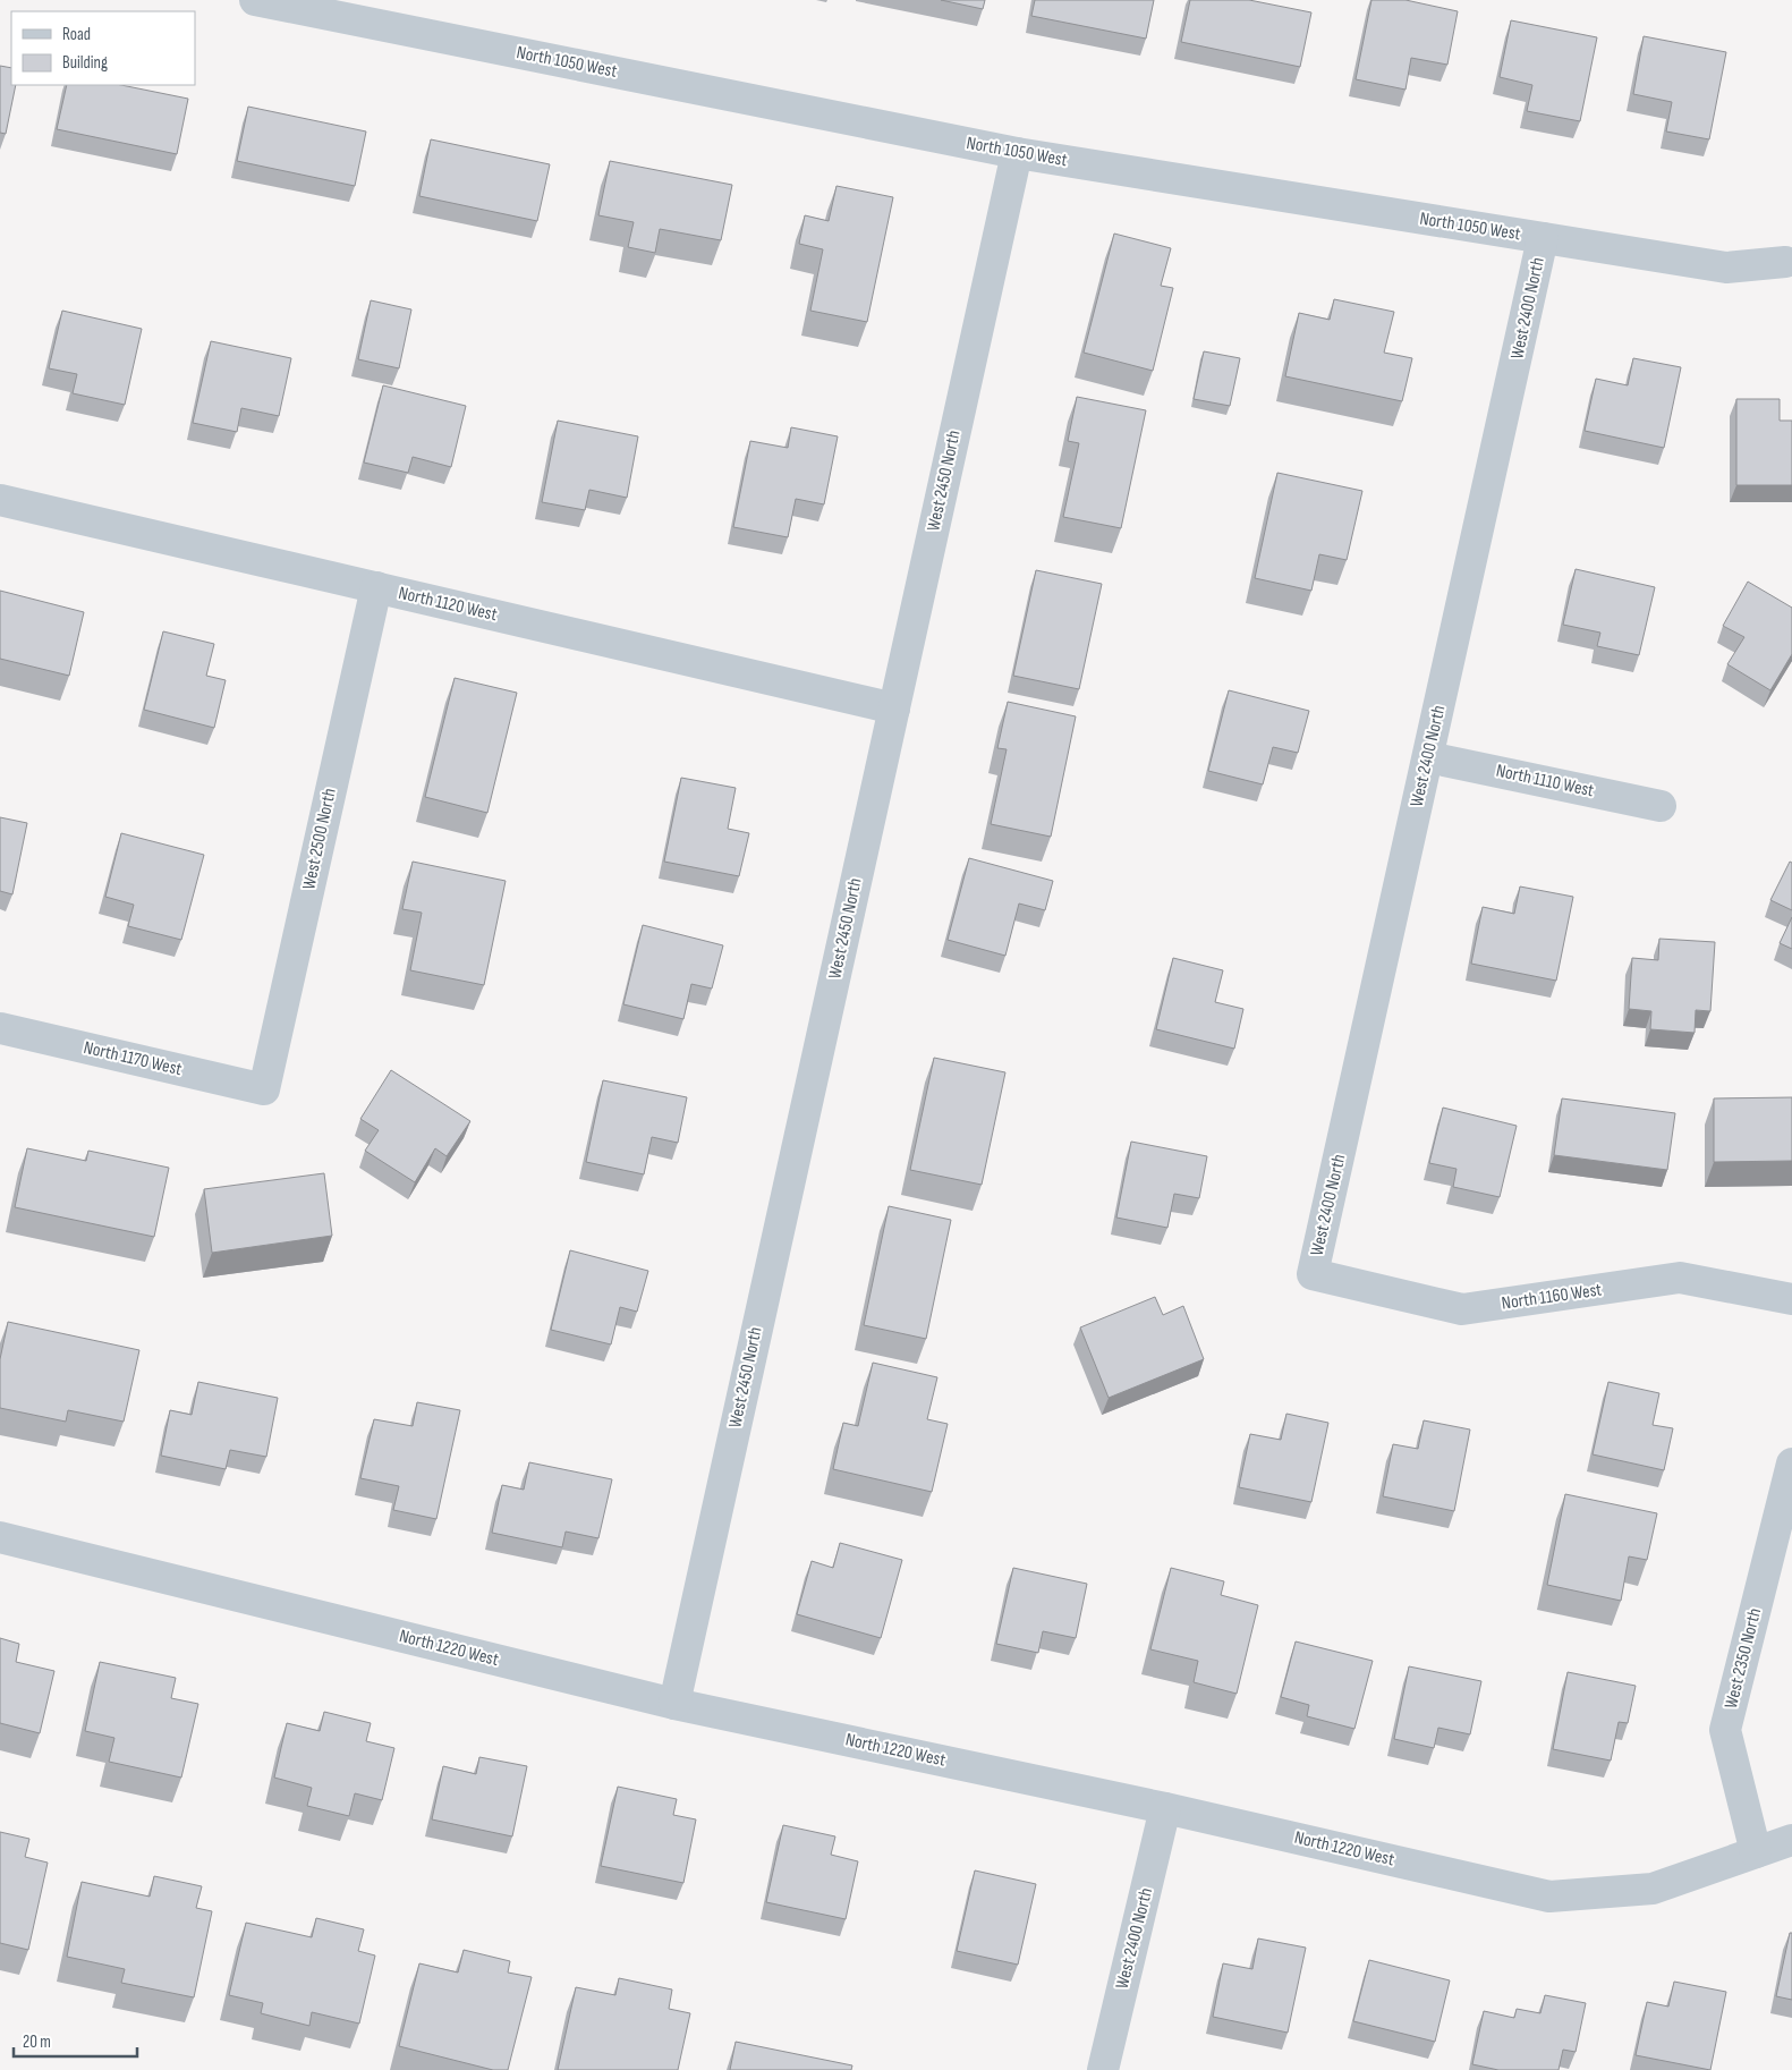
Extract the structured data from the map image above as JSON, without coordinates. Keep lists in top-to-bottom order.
{
  "streets": {
    "street": [
      "North 1050 West",
      "West 2400 North",
      "West 2450 North",
      "North 1120 West",
      "North 1110 West",
      "West 2500 North",
      "North 1170 West",
      "North 1160 West",
      "North 1220 West",
      "West 2350 North"
    ]
  },
  "crossings": [
    ["North 1050 West", "West 2400 North"],
    ["North 1050 West", "West 2450 North"],
    ["West 2400 North", "North 1110 West"],
    ["West 2400 North", "North 1160 West"],
    ["West 2400 North", "North 1220 West"],
    ["West 2450 North", "North 1120 West"],
    ["West 2450 North", "North 1220 West"],
    ["North 1120 West", "West 2500 North"],
    ["West 2500 North", "North 1170 West"],
    ["North 1220 West", "West 2350 North"]
  ],
  "legend": ["Road", "Building"],
  "scale_bar": "20 m"
}
